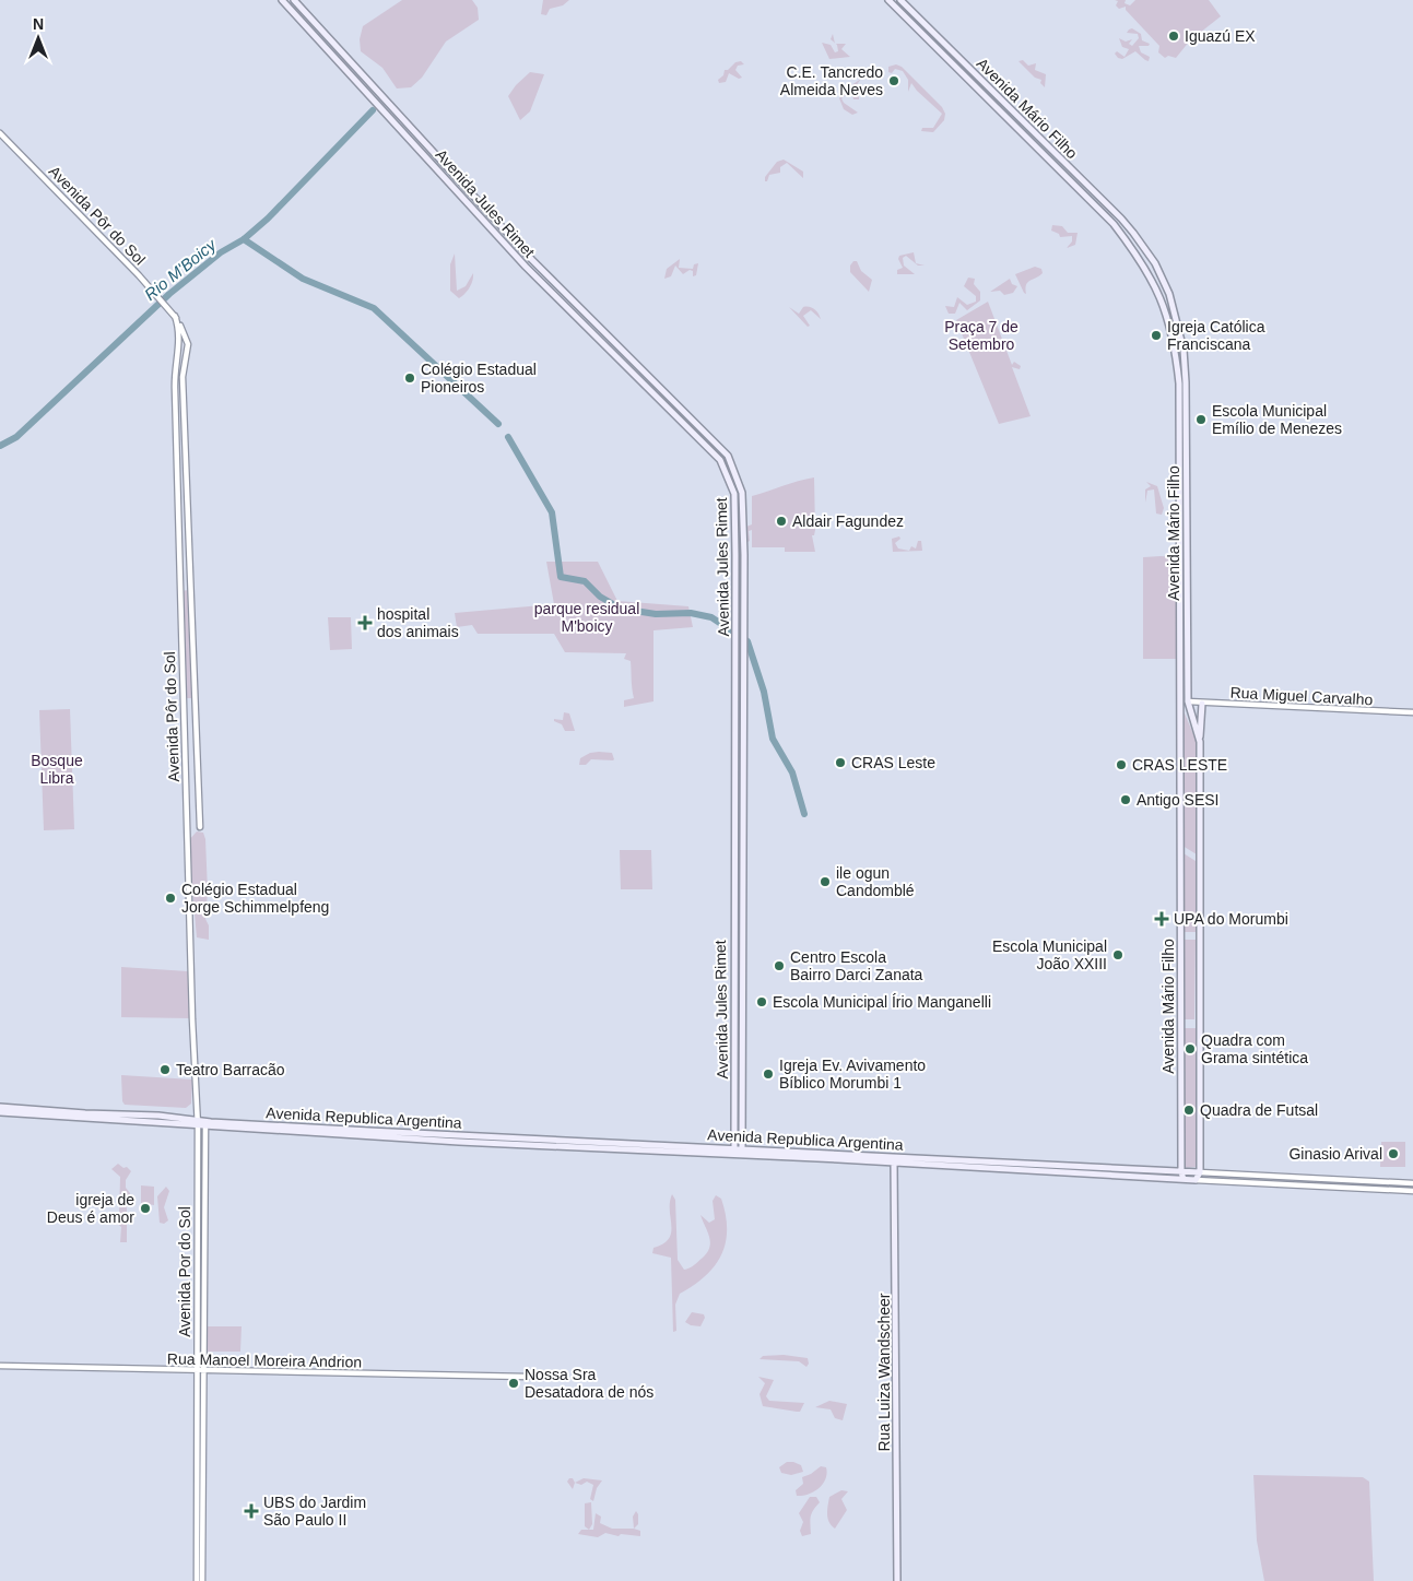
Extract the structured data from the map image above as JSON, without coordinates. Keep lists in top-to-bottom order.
{
  "streets": {
    "main road": [
      "Avenida Mário Filho",
      "Avenida Jules Rimet",
      "Avenida Republica Argentina",
      "Rua Luiza Wandscheer"
    ],
    "street": [
      "Avenida Pôr do Sol",
      "Rua Miguel Carvalho",
      "Avenida Por do Sol",
      "Rua Manoel Moreira Andrion"
    ]
  },
  "crossings": [
    ["Avenida Mário Filho", "Rua Miguel Carvalho"],
    ["Avenida Mário Filho", "Avenida Republica Argentina"],
    ["Avenida Jules Rimet", "Avenida Republica Argentina"],
    ["Avenida Pôr do Sol", "Avenida Republica Argentina"],
    ["Avenida Pôr do Sol", "Avenida Por do Sol"],
    ["Avenida Republica Argentina", "Avenida Por do Sol"],
    ["Avenida Republica Argentina", "Rua Luiza Wandscheer"],
    ["Avenida Por do Sol", "Rua Manoel Moreira Andrion"]
  ],
  "water": ["Rio M'Boicy"],
  "parks": ["Praça 7 de Setembro", "parque residual M'boicy", "Bosque Libra"],
  "places": {
    "other": [
      "Iguazú EX",
      "C.E. Tancredo Almeida Neves",
      "Igreja Católica Franciscana",
      "Colégio Estadual Pioneiros",
      "Escola Municipal Emílio de Menezes",
      "Aldair Fagundez",
      "CRAS Leste",
      "CRAS LESTE",
      "Antigo SESI",
      "ile ogun Candomblé",
      "Colégio Estadual Jorge Schimmelpfeng",
      "Escola Municipal João XXIII",
      "Centro Escola Bairro Darci Zanata",
      "Escola Municipal Írio Manganelli",
      "Quadra com Grama sintética",
      "Teatro Barracão",
      "Igreja Ev. Avivamento Bíblico Morumbi 1",
      "Quadra de Futsal",
      "Ginasio Arival",
      "igreja de Deus é amor",
      "Nossa Sra Desatadora de nós"
    ],
    "health": ["hospital dos animais", "UPA do Morumbi", "UBS do Jardim São Paulo II"]
  },
  "north": "top"
}
